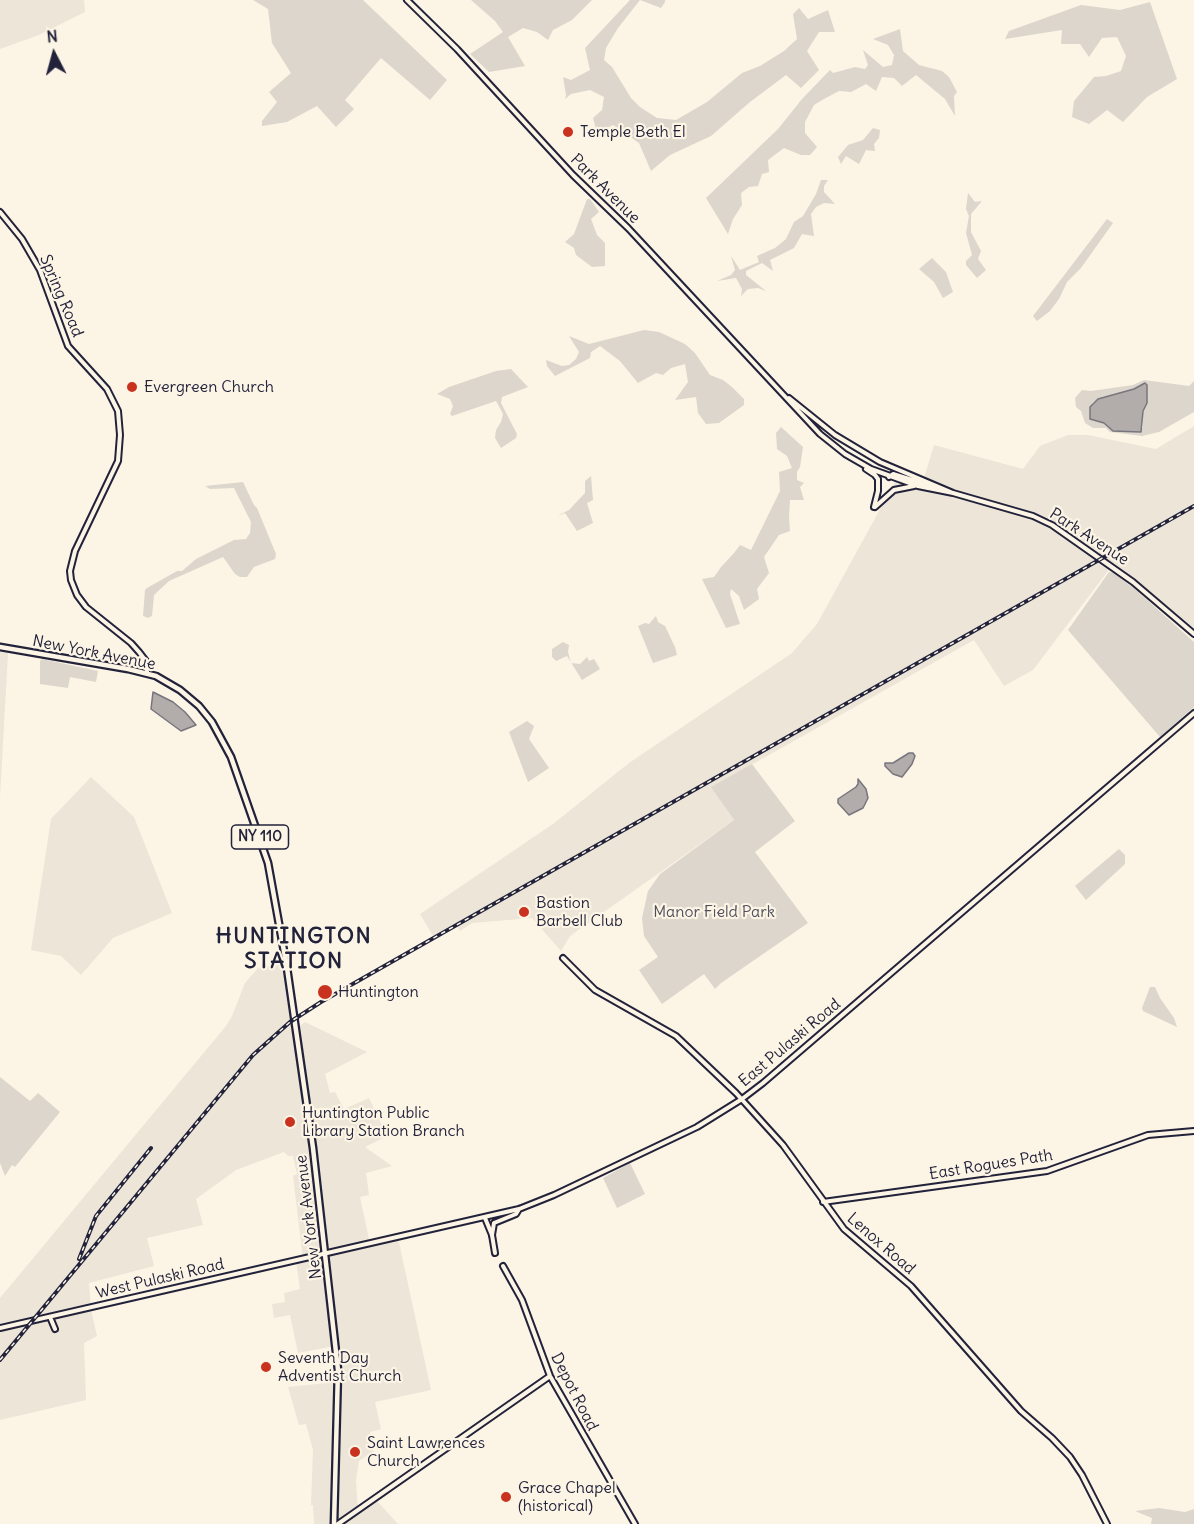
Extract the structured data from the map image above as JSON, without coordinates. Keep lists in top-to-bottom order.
{
  "streets": {
    "main road": [
      "Park Avenue",
      "Spring Road",
      "New York Avenue",
      "NY 110",
      "East Pulaski Road",
      "East Rogues Path",
      "Lenox Road",
      "West Pulaski Road",
      "Depot Road"
    ]
  },
  "crossings": [
    ["Spring Road", "New York Avenue"],
    ["New York Avenue", "East Pulaski Road"],
    ["New York Avenue", "West Pulaski Road"],
    ["East Pulaski Road", "Lenox Road"],
    ["East Pulaski Road", "West Pulaski Road"],
    ["East Rogues Path", "Lenox Road"]
  ],
  "districts": ["HUNTINGTON STATION"],
  "parks": ["Manor Field Park"],
  "places": [
    "Temple Beth El",
    "Evergreen Church",
    "Bastion Barbell Club",
    "Huntington",
    "Huntington Public Library Station Branch",
    "Seventh Day Adventist Church",
    "Saint Lawrences Church",
    "Grace Chapel (historical)"
  ],
  "north": "top"
}
